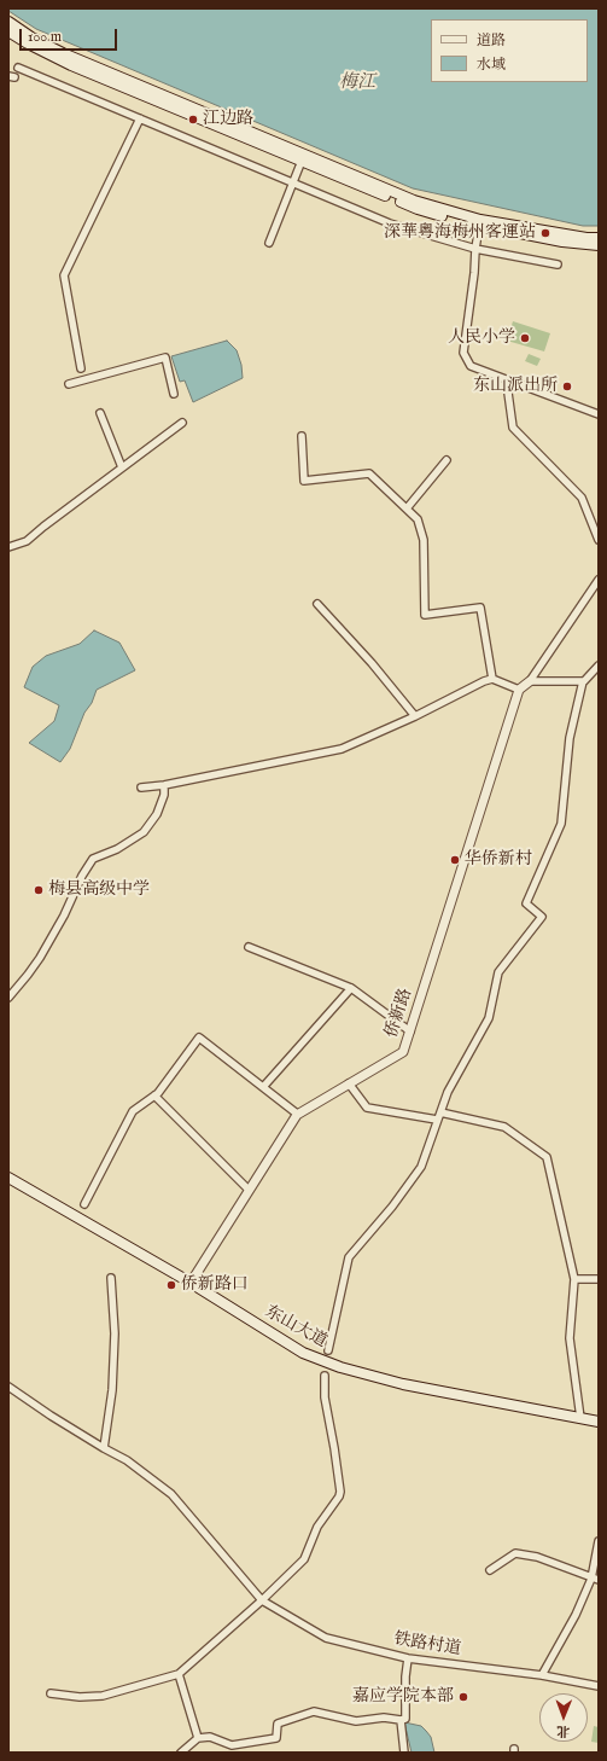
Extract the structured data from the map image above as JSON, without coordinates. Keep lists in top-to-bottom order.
{
  "streets": {
    "main road": ["东山大道"],
    "street": ["侨新路", "铁路村道"]
  },
  "crossings": [
    ["侨新路", "东山大道"]
  ],
  "water": ["梅江"],
  "places": [
    "江边路",
    "深華粵海梅州客運站",
    "人民小学",
    "东山派出所",
    "华侨新村",
    "梅县高级中学",
    "侨新路口",
    "嘉应学院本部"
  ],
  "legend": ["道路", "水域"],
  "scale_bar": "100 m",
  "north": "bottom"
}
